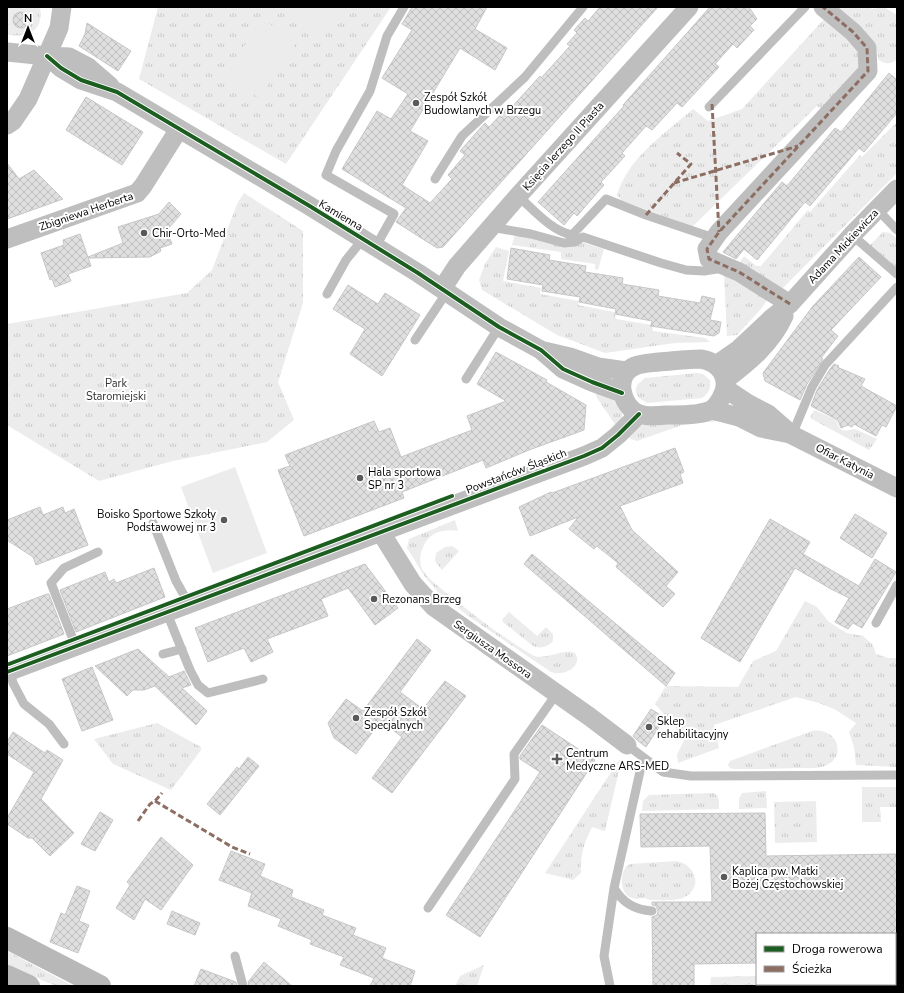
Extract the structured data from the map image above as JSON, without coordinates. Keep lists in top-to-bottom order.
{
  "streets": {
    "street": [
      "Księcia Jerzego II Piasta",
      "Zbigniewa Herberta",
      "Kamienna",
      "Adama Mickiewicza",
      "Ofiar Katynia",
      "Powstańców Śląskich",
      "Sergiusza Mossora"
    ]
  },
  "crossings": [
    ["Księcia Jerzego II Piasta", "Kamienna"],
    ["Zbigniewa Herberta", "Kamienna"],
    ["Kamienna", "Ofiar Katynia"],
    ["Adama Mickiewicza", "Ofiar Katynia"],
    ["Powstańców Śląskich", "Sergiusza Mossora"]
  ],
  "parks": ["Park Staromiejski"],
  "places": {
    "other": [
      "Zespół Szkół Budowlanych w Brzegu",
      "Chir-Orto-Med",
      "Hala sportowa SP nr 3",
      "Boisko Sportowe Szkoły Podstawowej nr 3",
      "Rezonans Brzeg",
      "Zespół Szkół Specjalnych",
      "Sklep rehabilitacyjny",
      "Kaplica pw. Matki Bożej Częstochowskiej"
    ],
    "health": ["Centrum Medyczne ARS-MED"]
  },
  "legend": ["Droga rowerowa", "Ścieżka"],
  "north": "top"
}
